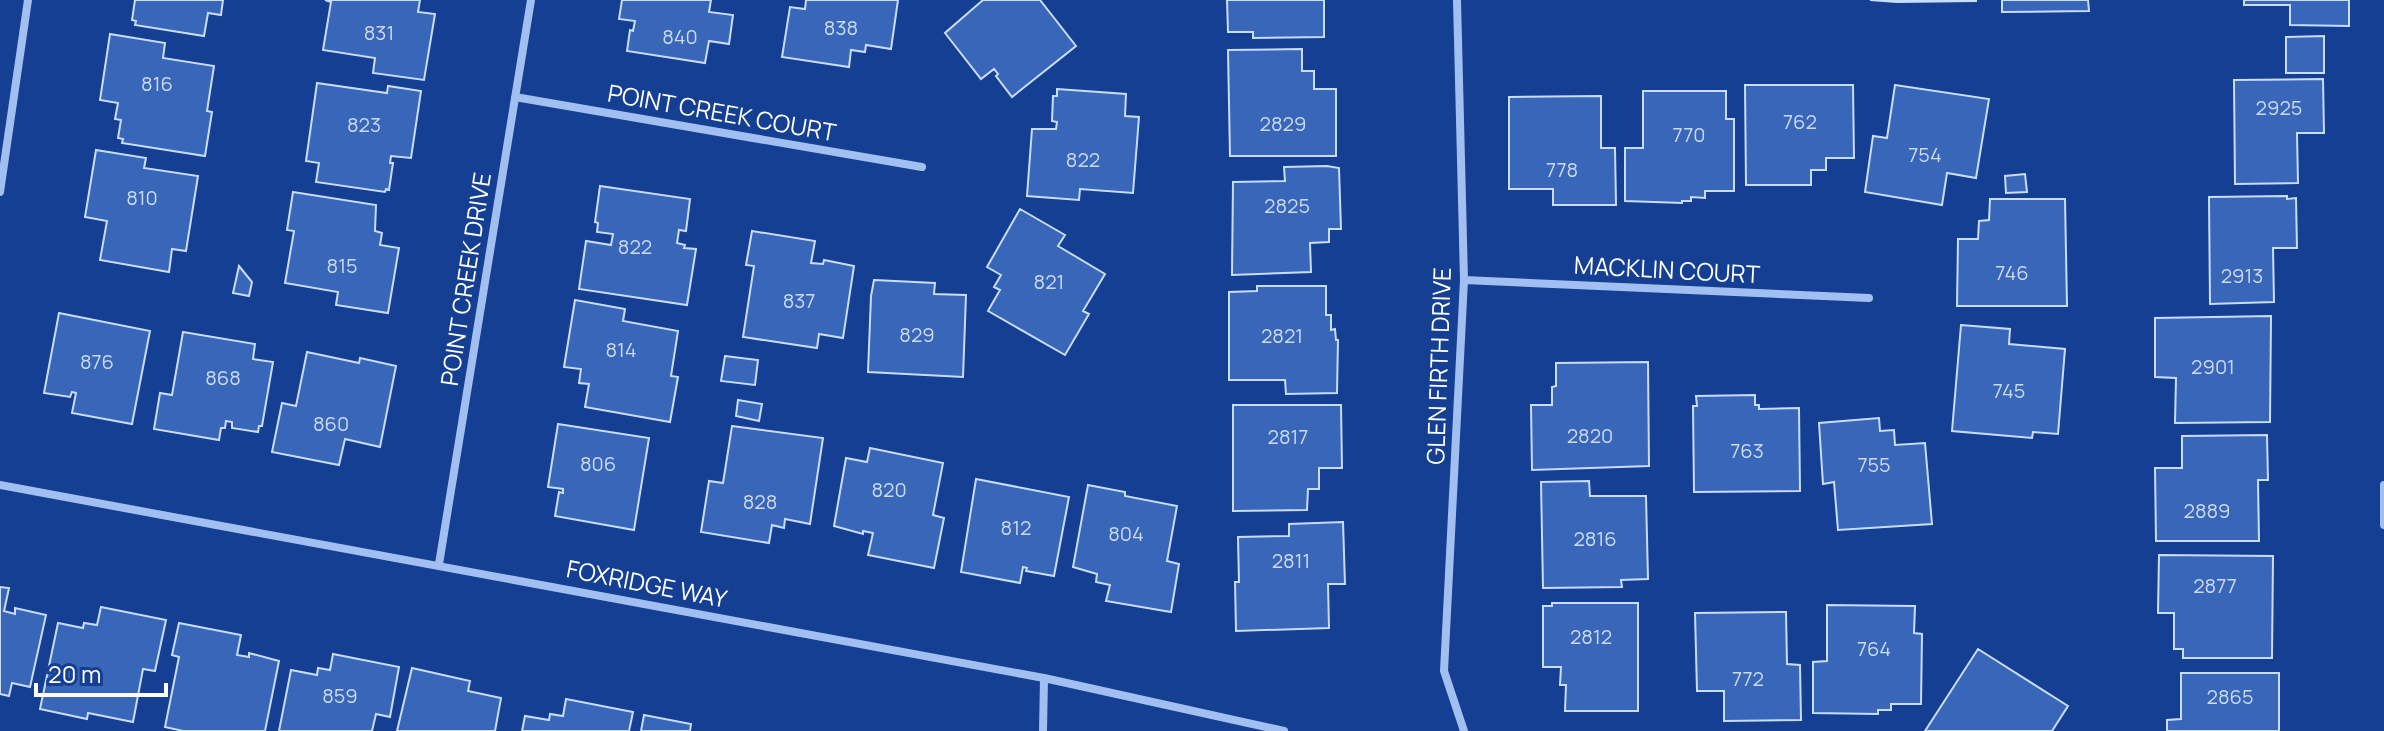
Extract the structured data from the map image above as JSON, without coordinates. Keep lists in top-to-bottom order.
{
  "streets": {
    "street": [
      "POINT CREEK COURT",
      "MACKLIN COURT",
      "POINT CREEK DRIVE",
      "GLEN FIRTH DRIVE",
      "FOXRIDGE WAY"
    ]
  },
  "crossings": [
    ["POINT CREEK COURT", "POINT CREEK DRIVE"],
    ["MACKLIN COURT", "GLEN FIRTH DRIVE"],
    ["POINT CREEK DRIVE", "FOXRIDGE WAY"]
  ],
  "house_numbers": [
    "838",
    "831",
    "840",
    "816",
    "2925",
    "762",
    "2829",
    "823",
    "770",
    "754",
    "822",
    "778",
    "810",
    "2825",
    "822",
    "815",
    "746",
    "2913",
    "821",
    "837",
    "829",
    "2821",
    "814",
    "876",
    "2901",
    "868",
    "745",
    "860",
    "2820",
    "2817",
    "763",
    "806",
    "755",
    "820",
    "828",
    "2889",
    "812",
    "804",
    "2816",
    "2811",
    "2877",
    "2812",
    "764",
    "772",
    "859",
    "2865"
  ],
  "scale_bar": "20 m"
}
